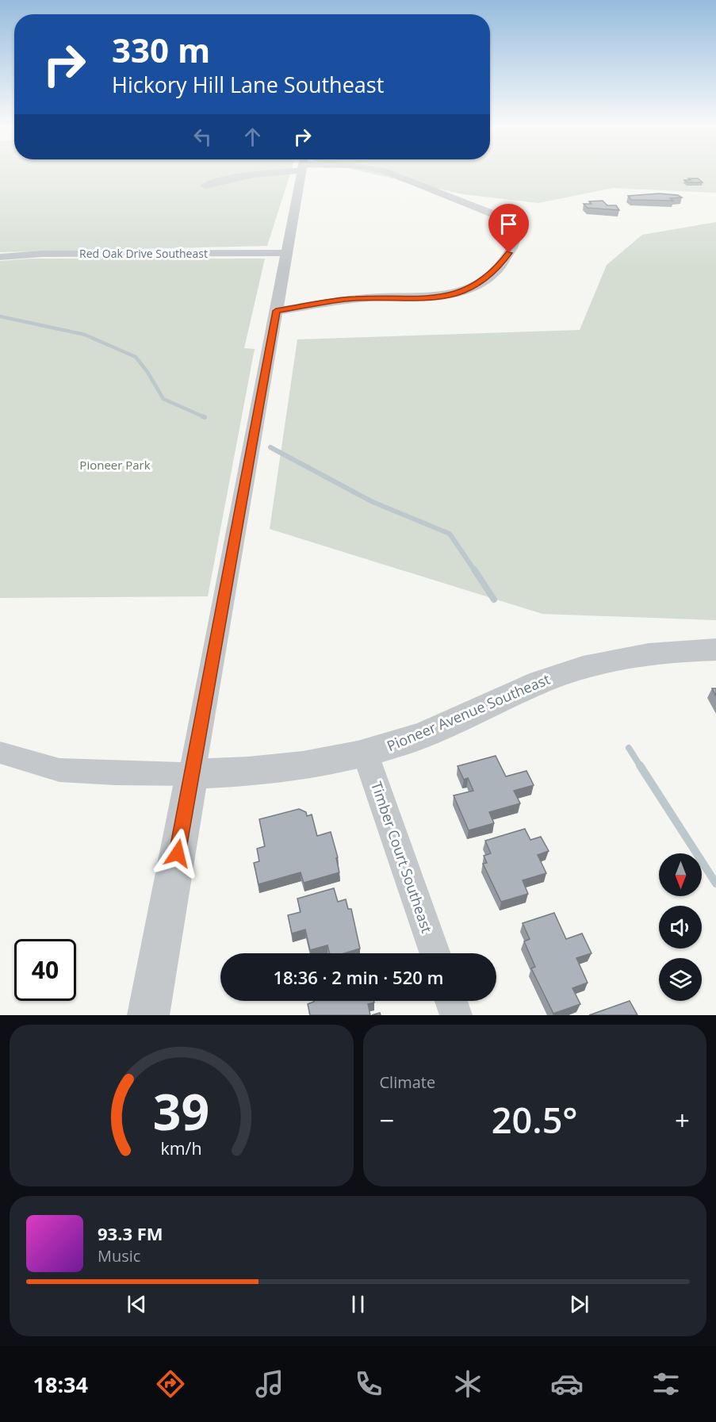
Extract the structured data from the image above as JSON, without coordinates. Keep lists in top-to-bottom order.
{
  "streets": {
    "street": ["Red Oak Drive Southeast", "Pioneer Avenue Southeast", "Timber Court Southeast"]
  },
  "crossings": [
    ["Pioneer Avenue Southeast", "Timber Court Southeast"]
  ],
  "parks": ["Pioneer Park"],
  "north": "bottom",
  "page": {
    "turn": ["330 m", "Hickory Hill Lane Southeast"],
    "limit": "40",
    "trip": "18:36 · 2 min · 520 m",
    "tile": "Climate",
    "heat": ["−", "20.5°", "+"],
    "song": ["93.3 FM", "Music"],
    "tabs": "18:34",
    "gauge": ["39", "km/h"]
  }
}
